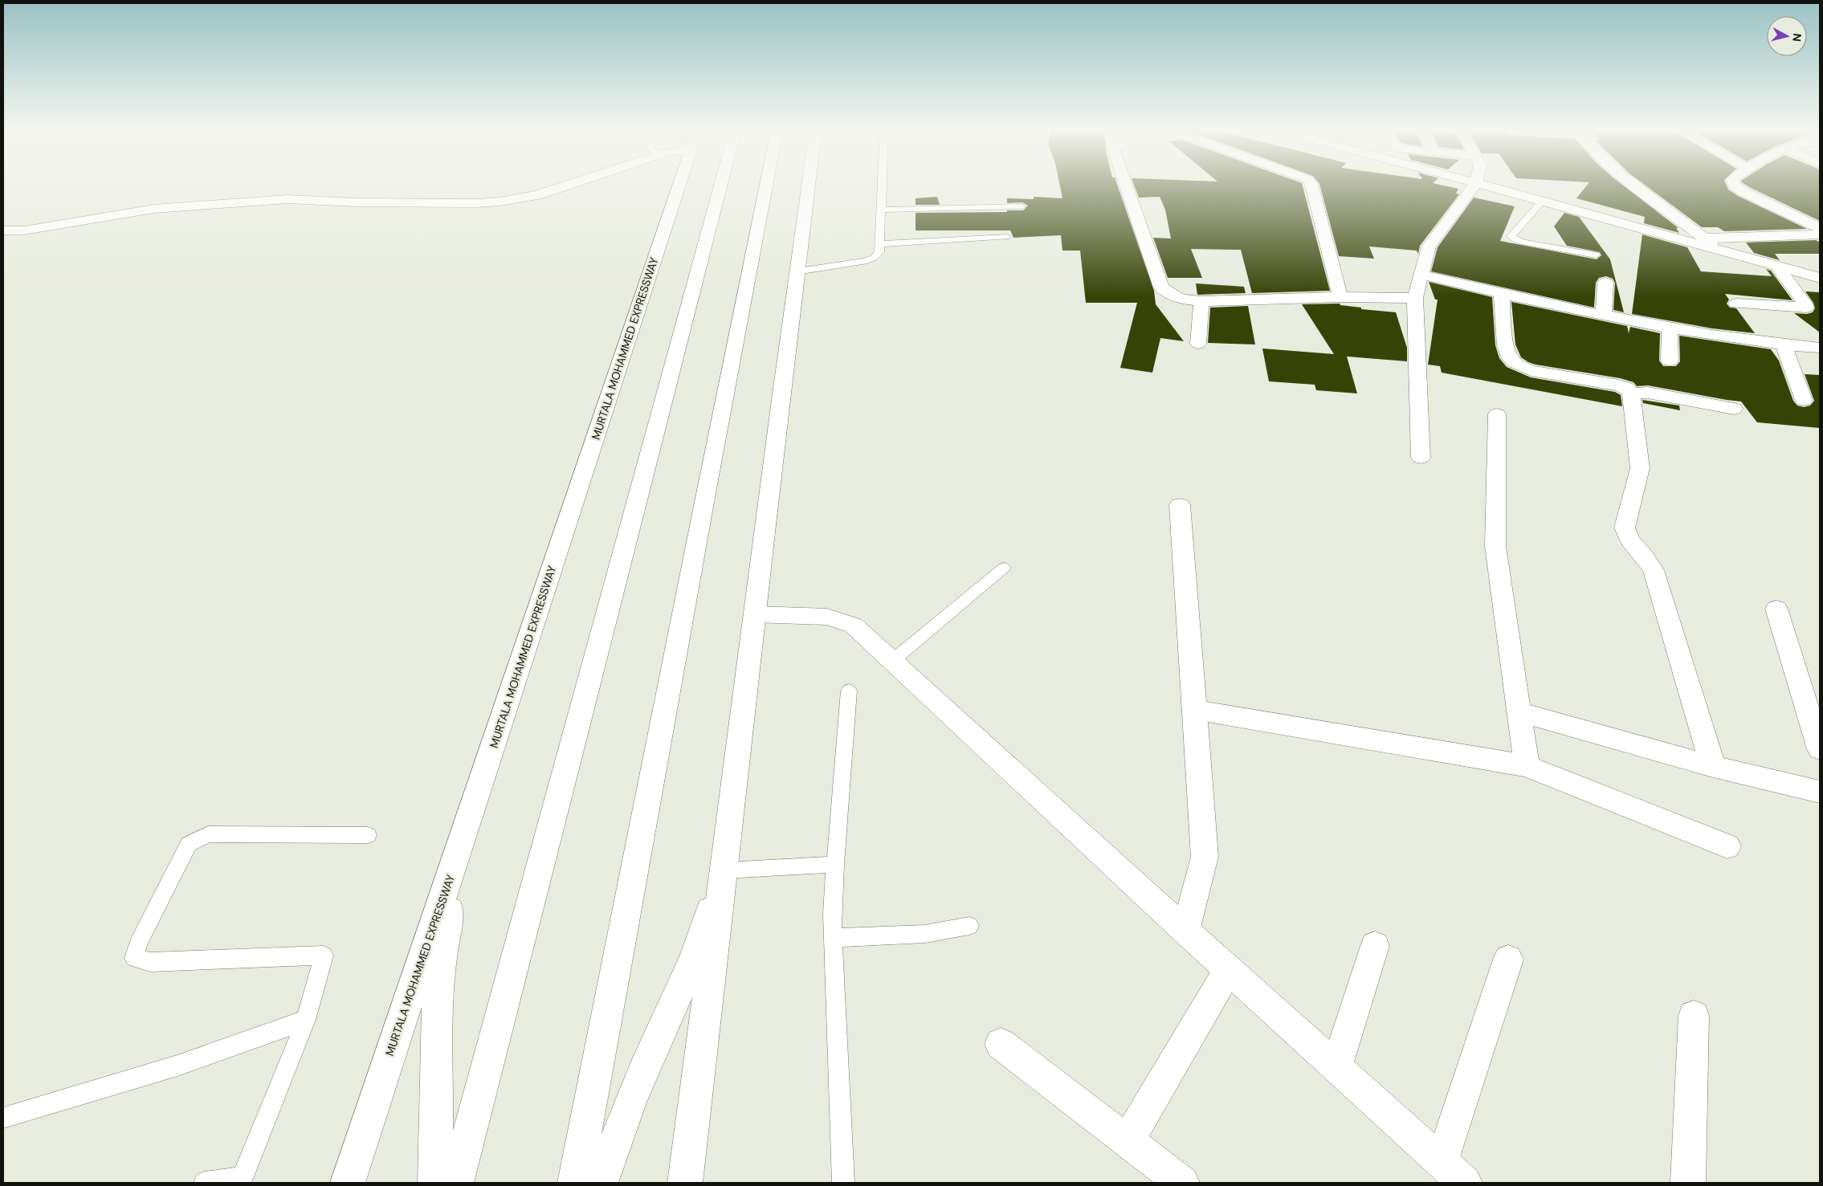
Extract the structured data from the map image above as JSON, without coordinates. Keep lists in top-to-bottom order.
{
  "streets": {
    "main road": ["MURTALA MOHAMMED EXPRESSWAY"]
  },
  "north": "right"
}
